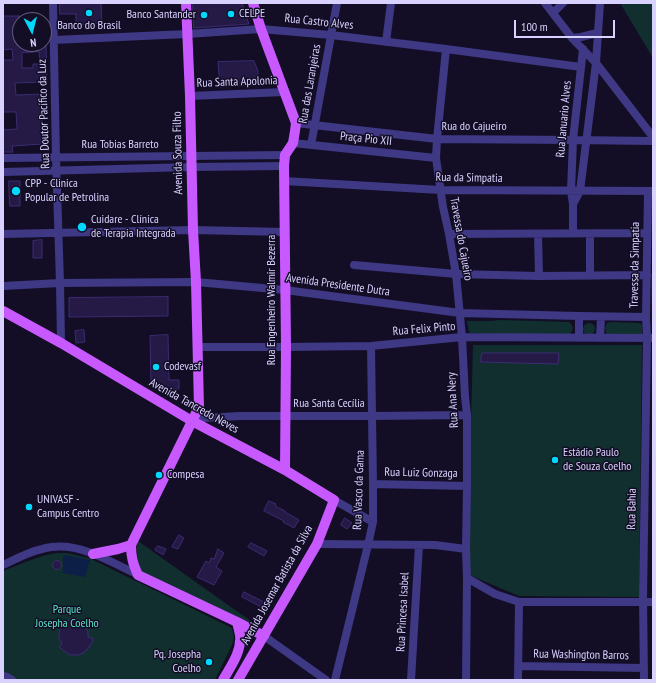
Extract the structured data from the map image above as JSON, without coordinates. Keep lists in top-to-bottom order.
{
  "streets": {
    "main road": [
      "Avenida Souza Filho",
      "Rua Engenheiro Walmir Bezerra",
      "Avenida Tancredo Neves",
      "Avenida Josemar Batista da Silva"
    ],
    "street": [
      "Rua Castro Alves",
      "Rua Santa Apolonia",
      "Rua das Laranjeiras",
      "Rua Doutor Pacífico da Luz",
      "Rua Januario Alves",
      "Rua do Cajueiro",
      "Praça Pio XII",
      "Rua Tobias Barreto",
      "Rua da Simpatia",
      "Travessa do Cajueiro",
      "Travessa da Simpatia",
      "Avenida Presidente Dutra",
      "Rua Felix Pinto",
      "Rua Ana Nery",
      "Rua Santa Cecília",
      "Rua Luiz Gonzaga",
      "Rua Vasco da Gama",
      "Rua Bahia",
      "Rua Princesa Isabel",
      "Rua Washington Barros"
    ]
  },
  "crossings": [
    ["Rua Castro Alves", "Rua das Laranjeiras"],
    ["Rua Castro Alves", "Rua Doutor Pacífico da Luz"],
    ["Rua Castro Alves", "Rua Januario Alves"],
    ["Rua Castro Alves", "Avenida Souza Filho"],
    ["Rua Castro Alves", "Travessa do Cajueiro"],
    ["Rua Santa Apolonia", "Avenida Souza Filho"],
    ["Rua das Laranjeiras", "Rua do Cajueiro"],
    ["Rua das Laranjeiras", "Praça Pio XII"],
    ["Rua Doutor Pacífico da Luz", "Rua Tobias Barreto"],
    ["Rua Doutor Pacífico da Luz", "Avenida Presidente Dutra"],
    ["Rua Doutor Pacífico da Luz", "Avenida Tancredo Neves"],
    ["Rua Januario Alves", "Rua do Cajueiro"],
    ["Rua Januario Alves", "Rua da Simpatia"],
    ["Rua do Cajueiro", "Travessa do Cajueiro"],
    ["Rua do Cajueiro", "Rua Engenheiro Walmir Bezerra"],
    ["Praça Pio XII", "Travessa do Cajueiro"],
    ["Praça Pio XII", "Rua Engenheiro Walmir Bezerra"],
    ["Rua Tobias Barreto", "Avenida Souza Filho"],
    ["Rua Tobias Barreto", "Rua Engenheiro Walmir Bezerra"],
    ["Avenida Souza Filho", "Avenida Presidente Dutra"],
    ["Avenida Souza Filho", "Rua Felix Pinto"],
    ["Avenida Souza Filho", "Rua Santa Cecília"],
    ["Avenida Souza Filho", "Avenida Tancredo Neves"],
    ["Rua da Simpatia", "Travessa do Cajueiro"],
    ["Rua da Simpatia", "Travessa da Simpatia"],
    ["Rua da Simpatia", "Rua Engenheiro Walmir Bezerra"],
    ["Travessa do Cajueiro", "Avenida Presidente Dutra"],
    ["Travessa do Cajueiro", "Rua Ana Nery"],
    ["Travessa da Simpatia", "Avenida Presidente Dutra"],
    ["Travessa da Simpatia", "Rua Felix Pinto"],
    ["Travessa da Simpatia", "Rua Bahia"],
    ["Avenida Presidente Dutra", "Rua Engenheiro Walmir Bezerra"],
    ["Avenida Presidente Dutra", "Rua Ana Nery"],
    ["Rua Engenheiro Walmir Bezerra", "Rua Felix Pinto"],
    ["Rua Engenheiro Walmir Bezerra", "Rua Santa Cecília"],
    ["Rua Engenheiro Walmir Bezerra", "Avenida Tancredo Neves"],
    ["Rua Felix Pinto", "Rua Ana Nery"],
    ["Rua Felix Pinto", "Rua Vasco da Gama"],
    ["Rua Felix Pinto", "Rua Bahia"],
    ["Rua Ana Nery", "Rua Santa Cecília"],
    ["Rua Ana Nery", "Rua Luiz Gonzaga"],
    ["Rua Santa Cecília", "Avenida Tancredo Neves"],
    ["Rua Santa Cecília", "Rua Vasco da Gama"],
    ["Avenida Tancredo Neves", "Rua Vasco da Gama"],
    ["Avenida Tancredo Neves", "Avenida Josemar Batista da Silva"],
    ["Rua Luiz Gonzaga", "Rua Vasco da Gama"],
    ["Rua Bahia", "Rua Washington Barros"]
  ],
  "parks": ["Parque Josepha Coelho"],
  "places": [
    "Banco do Brasil",
    "CELPE",
    "Banco Santander",
    "CPP - Clinica Popular de Petrolina",
    "Cuidare - Clínica de Terapia Integrada",
    "Codevasf",
    "Estádio Paulo de Souza Coelho",
    "Compesa",
    "UNIVASF - Campus Centro",
    "Pq. Josepha Coelho"
  ],
  "scale_bar": "100 m",
  "north": "bottom"
}
